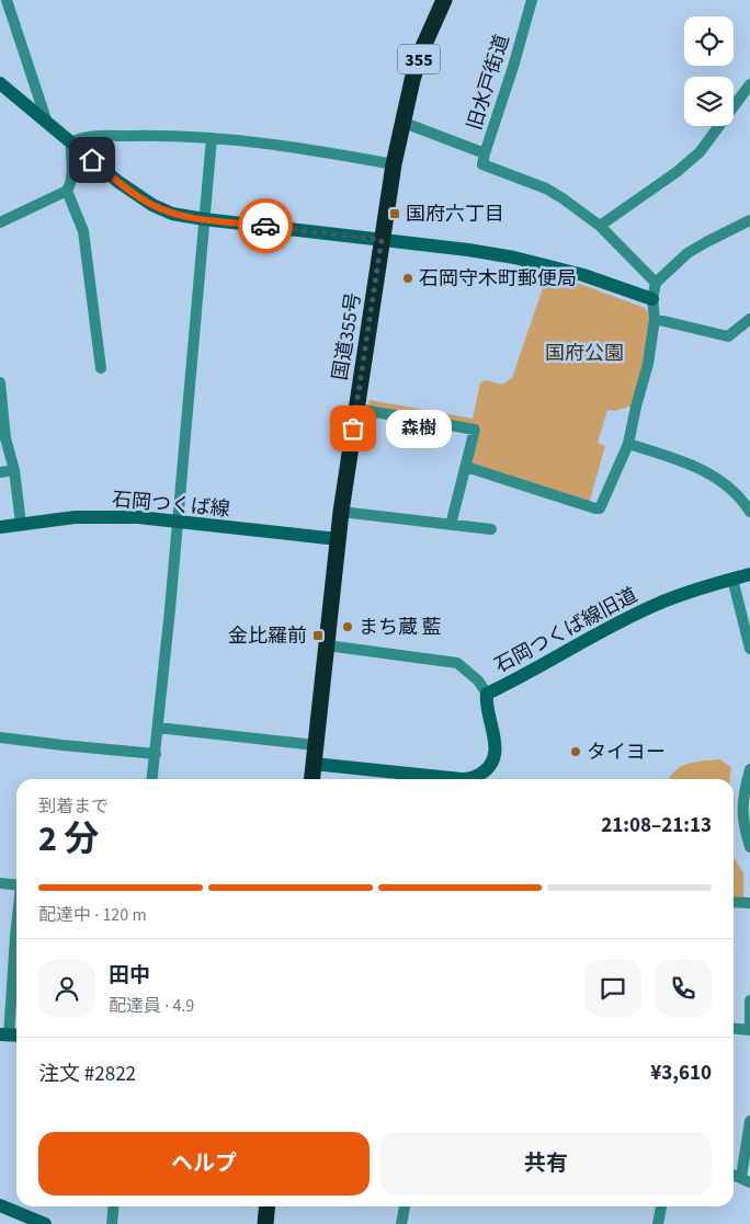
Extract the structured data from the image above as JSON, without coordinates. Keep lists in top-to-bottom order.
{
  "streets": {
    "highway": ["355", "国道355号"],
    "street": ["旧水戸街道", "石岡つくば線", "石岡つくば線旧道"]
  },
  "crossings": [
    ["旧水戸街道", "国道355号"],
    ["国道355号", "石岡つくば線"],
    ["国道355号", "石岡つくば線旧道"]
  ],
  "parks": ["国府公園"],
  "places": {
    "transit": ["国府六丁目", "金比羅前"],
    "other": [
      "石岡守木町郵便局",
      "森樹",
      "まち蔵 藍",
      "タイヨー"
    ]
  },
  "page": {
    "bubble": "森樹",
    "heading": ["2 分", "到着まで", "21:08–21:13"],
    "panel": [
      "田中",
      "配達員 · 4.9",
      "注文 #2822",
      "¥3,610"
    ],
    "bar": "配達中 · 120 m",
    "buttons": ["ヘルプ", "共有"]
  }
}
